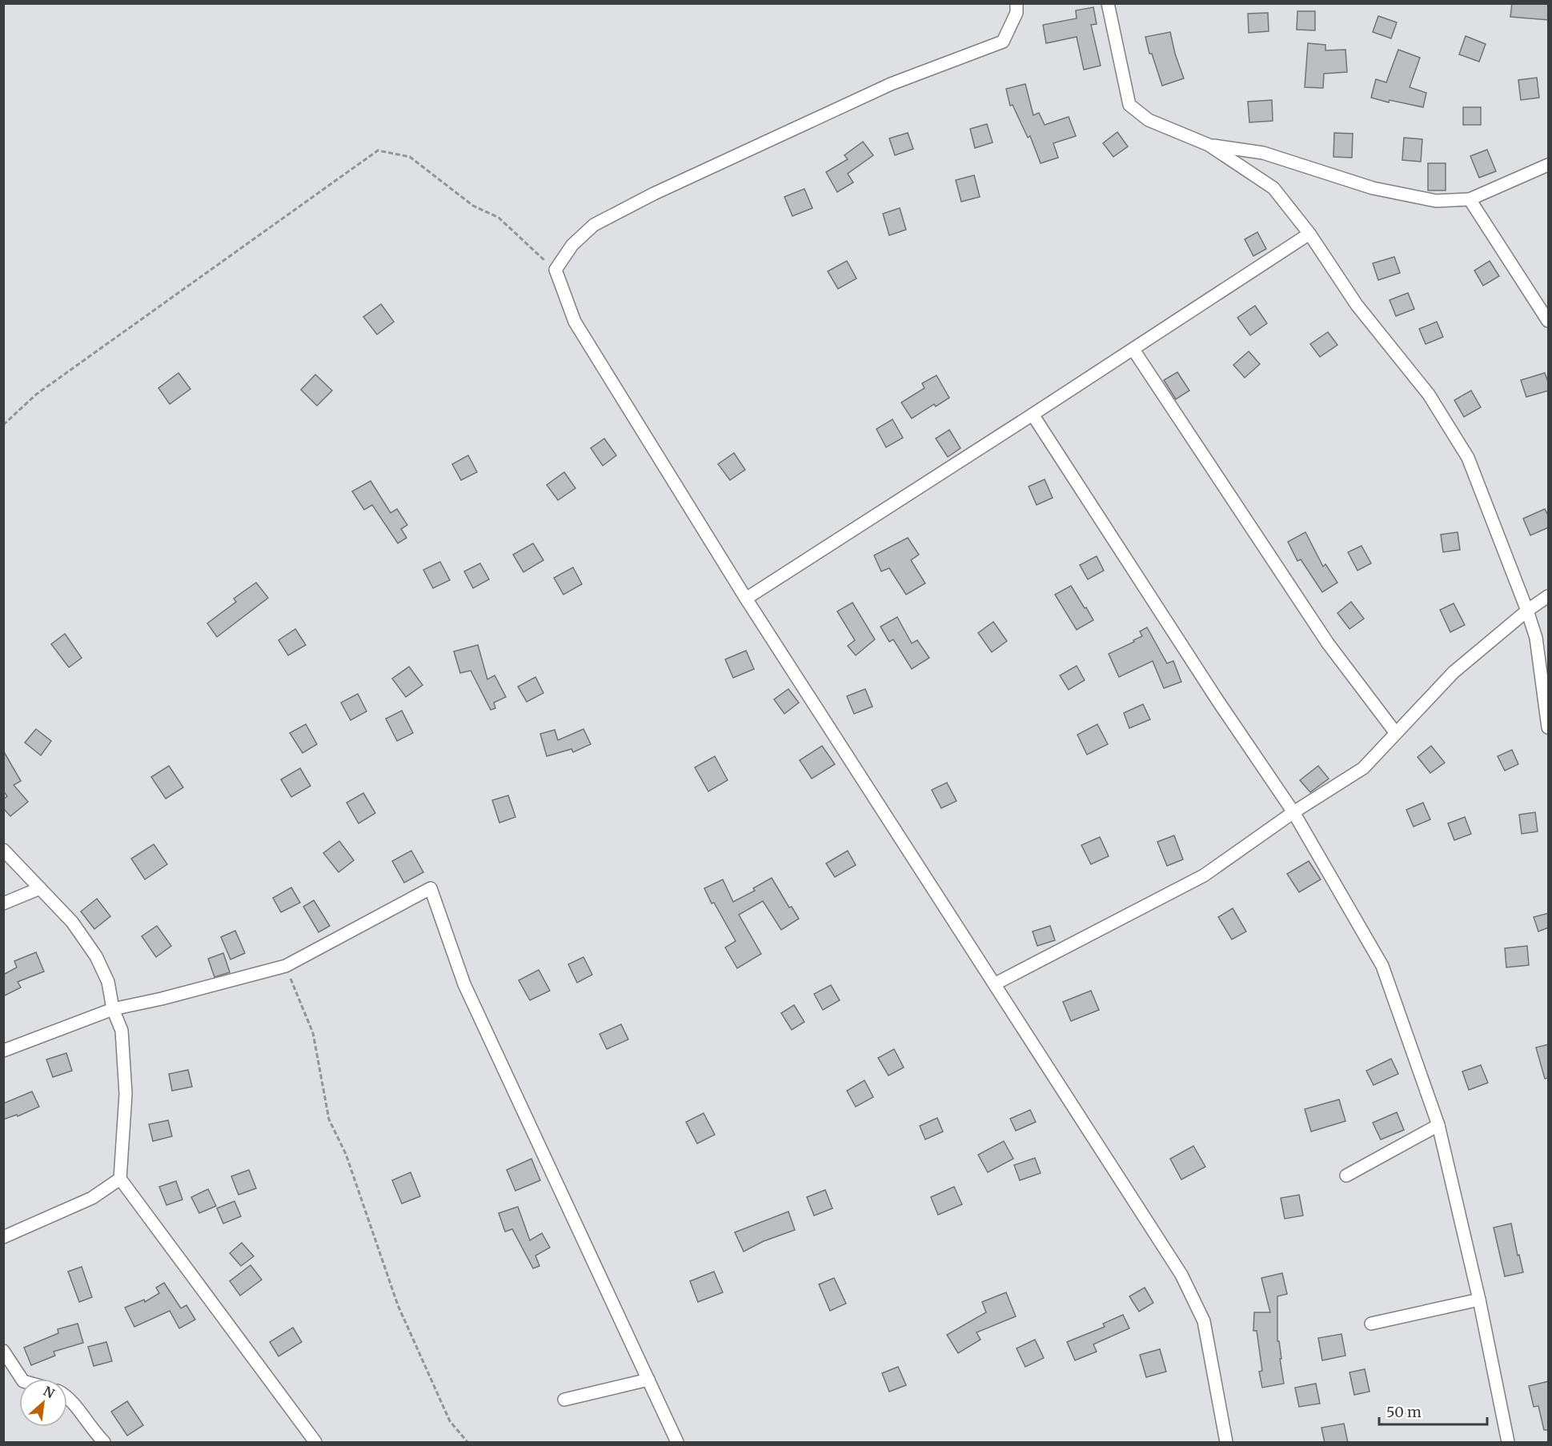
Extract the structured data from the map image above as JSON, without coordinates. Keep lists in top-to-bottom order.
{
  "scale_bar": "50 m",
  "north": "top right"
}
